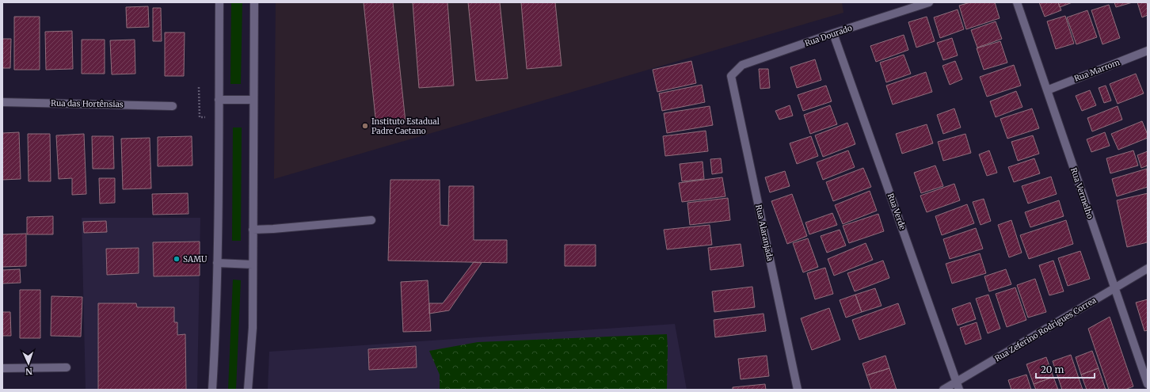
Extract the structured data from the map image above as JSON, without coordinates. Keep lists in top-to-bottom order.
{
  "streets": {
    "street": [
      "Rua Dourado",
      "Rua Marrom",
      "Rua das Hortênsias",
      "Rua Vermelho",
      "Rua Verde",
      "Rua Alaranjada",
      "Rua Zeferino Rodrigues Correa"
    ]
  },
  "crossings": [
    ["Rua Dourado", "Rua Verde"],
    ["Rua Dourado", "Rua Alaranjada"],
    ["Rua Marrom", "Rua Vermelho"],
    ["Rua Vermelho", "Rua Zeferino Rodrigues Correa"],
    ["Rua Verde", "Rua Zeferino Rodrigues Correa"]
  ],
  "places": ["Instituto Estadual Padre Caetano", "SAMU"],
  "scale_bar": "20 m",
  "north": "bottom"
}
